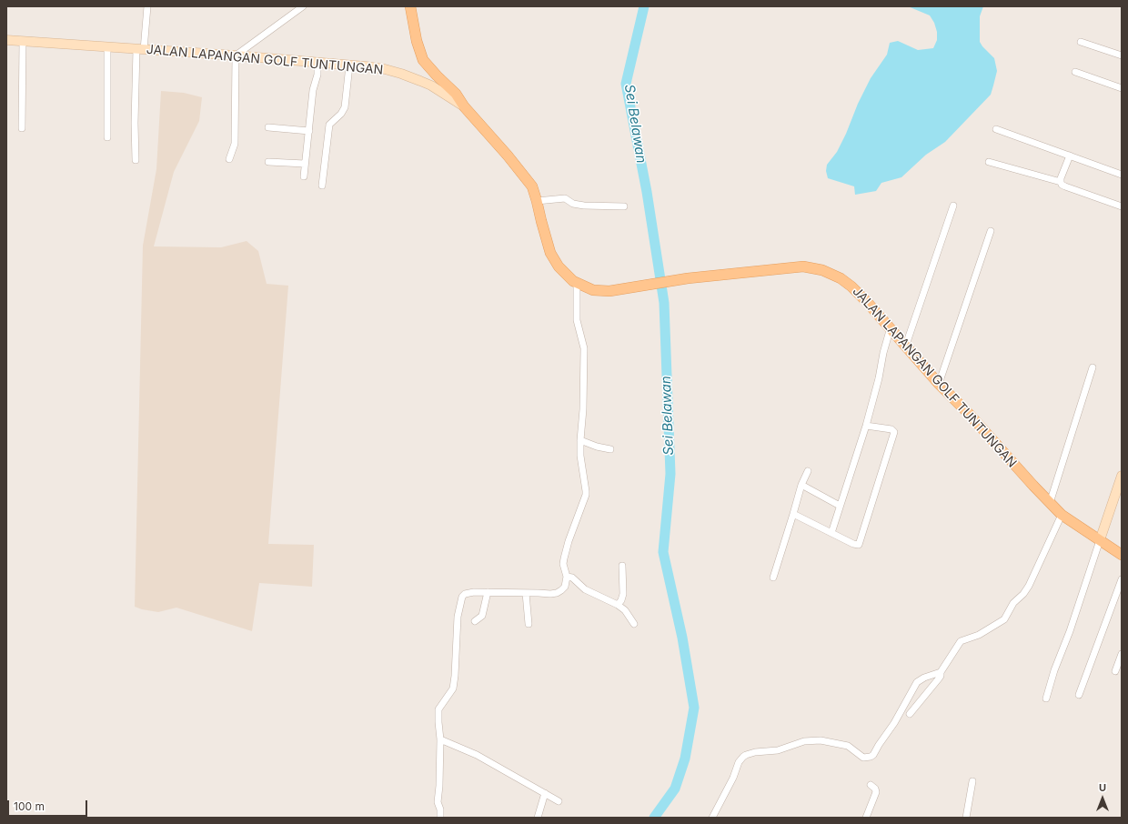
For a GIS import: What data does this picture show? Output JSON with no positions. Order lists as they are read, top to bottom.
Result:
{
  "streets": {
    "main road": ["JALAN LAPANGAN GOLF TUNTUNGAN"]
  },
  "water": ["Sei Belawan"],
  "scale_bar": "100 m",
  "north": "top"
}
